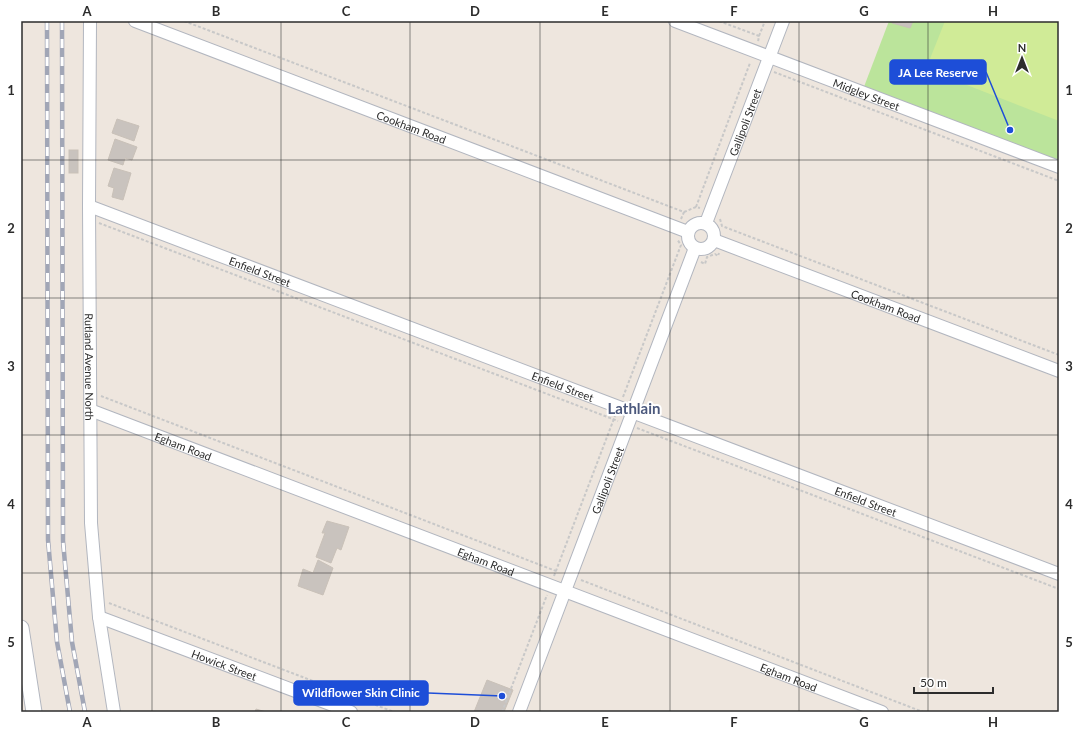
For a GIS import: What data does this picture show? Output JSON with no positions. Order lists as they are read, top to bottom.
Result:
{
  "streets": {
    "street": [
      "Midgley Street",
      "Gallipoli Street",
      "Cookham Road",
      "Enfield Street",
      "Rutland Avenue North",
      "Egham Road",
      "Howick Street"
    ]
  },
  "crossings": [
    ["Midgley Street", "Gallipoli Street"],
    ["Gallipoli Street", "Enfield Street"],
    ["Gallipoli Street", "Egham Road"],
    ["Enfield Street", "Rutland Avenue North"],
    ["Rutland Avenue North", "Egham Road"],
    ["Rutland Avenue North", "Howick Street"]
  ],
  "districts": ["Lathlain"],
  "places": ["JA Lee Reserve", "Wildflower Skin Clinic"],
  "scale_bar": "50 m",
  "north": "top",
  "grid": {
    "columns": [
      "A",
      "B",
      "C",
      "D",
      "E",
      "F",
      "G",
      "H"
    ],
    "rows": [
      "1",
      "2",
      "3",
      "4",
      "5"
    ]
  }
}
